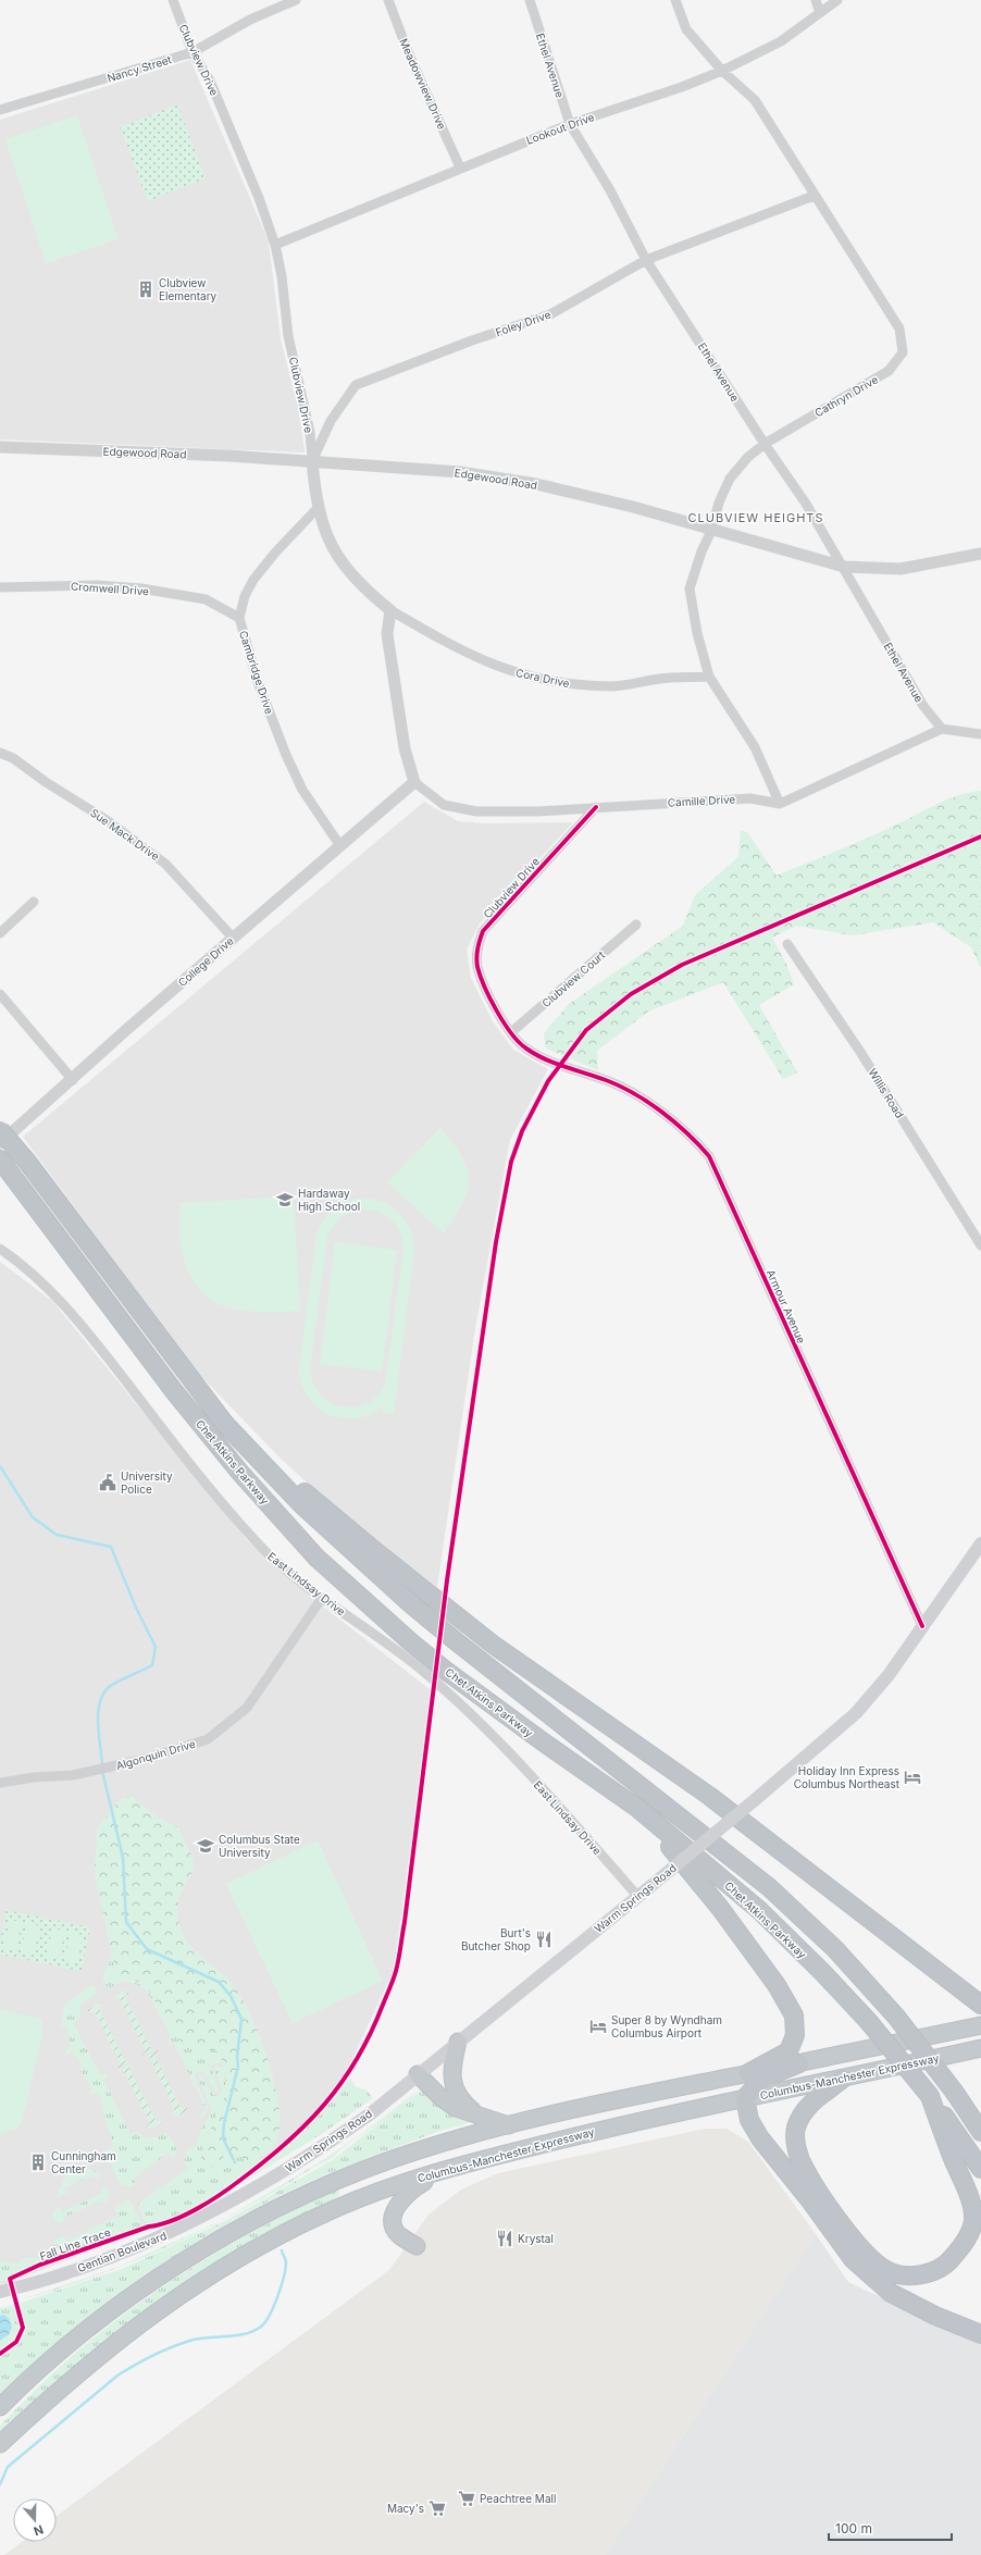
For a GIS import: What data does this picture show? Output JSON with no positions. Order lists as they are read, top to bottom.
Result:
{
  "streets": {
    "highway": ["Chet Atkins Parkway", "Columbus-Manchester Expressway"],
    "main road": ["Warm Springs Road", "Gentian Boulevard"],
    "street": [
      "Clubview Drive",
      "Ethel Avenue",
      "Nancy Street",
      "Meadowview Drive",
      "Lookout Drive",
      "Foley Drive",
      "Cathryn Drive",
      "Edgewood Road",
      "Cromwell Drive",
      "Cambridge Drive",
      "Cora Drive",
      "Camille Drive",
      "Sue Mack Drive",
      "College Drive",
      "Clubview Court",
      "Willis Road",
      "Armour Avenue",
      "East Lindsay Drive",
      "Algonquin Drive"
    ],
    "cycle path": ["Fall Line Trace"]
  },
  "crossings": [
    ["Clubview Drive", "Nancy Street"],
    ["Clubview Drive", "Lookout Drive"],
    ["Clubview Drive", "Foley Drive"],
    ["Clubview Drive", "Edgewood Road"],
    ["Clubview Drive", "Cambridge Drive"],
    ["Clubview Drive", "Cora Drive"],
    ["Clubview Drive", "Camille Drive"],
    ["Clubview Drive", "Clubview Court"],
    ["Clubview Drive", "Armour Avenue"],
    ["Ethel Avenue", "Lookout Drive"],
    ["Ethel Avenue", "Foley Drive"],
    ["Ethel Avenue", "Cathryn Drive"],
    ["Ethel Avenue", "Edgewood Road"],
    ["Meadowview Drive", "Lookout Drive"],
    ["Lookout Drive", "Cathryn Drive"],
    ["Foley Drive", "Cathryn Drive"],
    ["Foley Drive", "Edgewood Road"],
    ["Cathryn Drive", "Edgewood Road"],
    ["Cathryn Drive", "Cora Drive"],
    ["Cathryn Drive", "Camille Drive"],
    ["Cromwell Drive", "Cambridge Drive"],
    ["Cambridge Drive", "College Drive"],
    ["Camille Drive", "College Drive"],
    ["Sue Mack Drive", "College Drive"],
    ["Armour Avenue", "Warm Springs Road"],
    ["East Lindsay Drive", "Algonquin Drive"],
    ["East Lindsay Drive", "Warm Springs Road"],
    ["Warm Springs Road", "Gentian Boulevard"]
  ],
  "districts": ["CLUBVIEW HEIGHTS"],
  "places": {
    "building": ["Clubview Elementary", "Cunningham Center"],
    "school or university": ["Hardaway High School", "Columbus State University"],
    "public building": ["University Police"],
    "hotel": ["Holiday Inn Express Columbus Northeast", "Super 8 by Wyndham Columbus Airport"],
    "restaurant": ["Burt's Butcher Shop", "Krystal"],
    "supermarket": ["Peachtree Mall", "Macy's"]
  },
  "scale_bar": "100 m",
  "north": "bottom"
}
